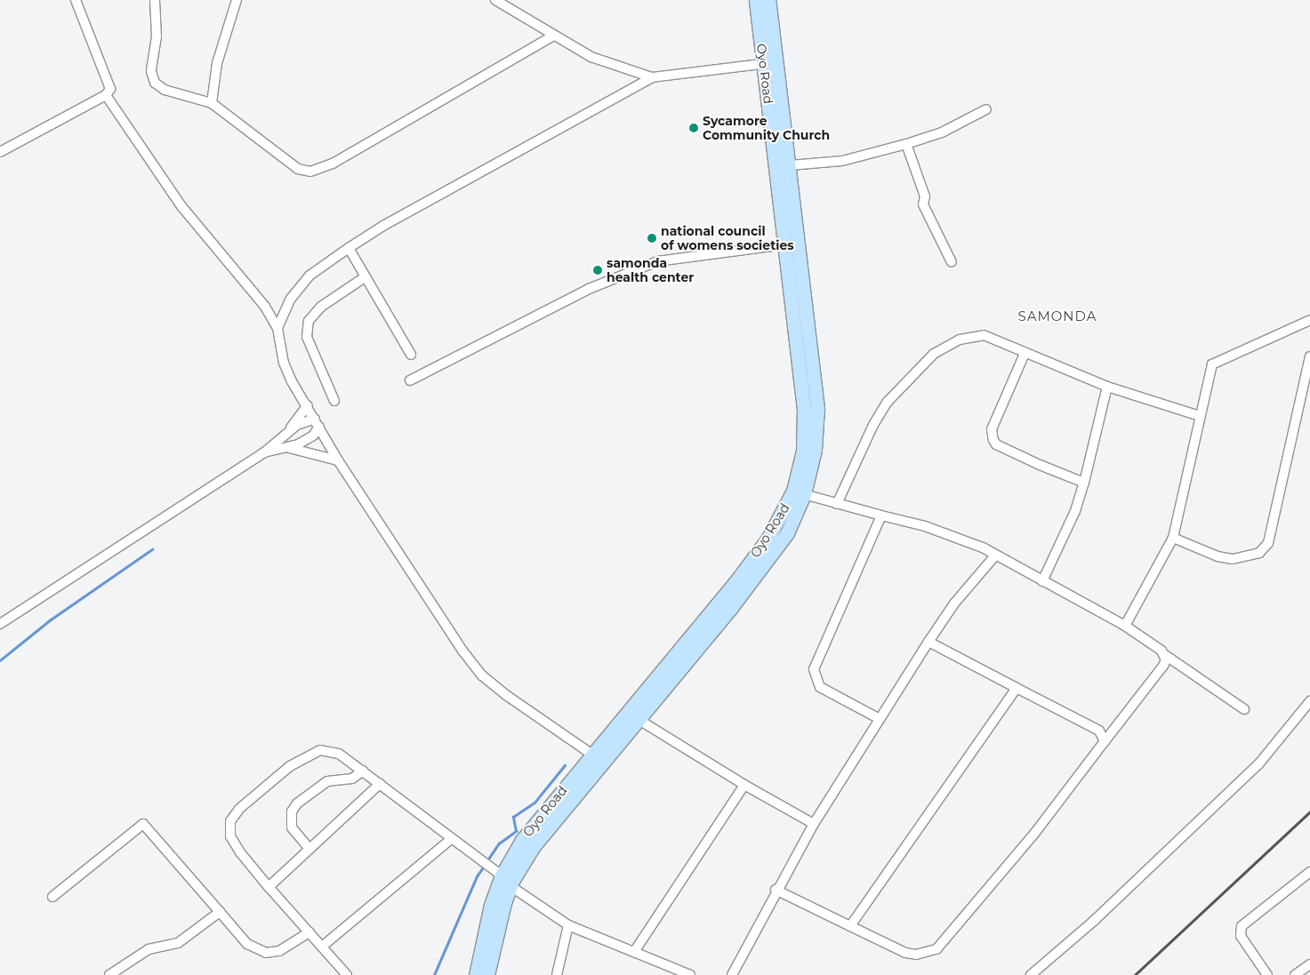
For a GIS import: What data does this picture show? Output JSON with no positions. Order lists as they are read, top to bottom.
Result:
{
  "streets": {
    "main road": ["Oyo Road"]
  },
  "districts": ["SAMONDA"],
  "places": ["Sycamore Community Church", "national council of womens societies", "samonda health center"]
}
